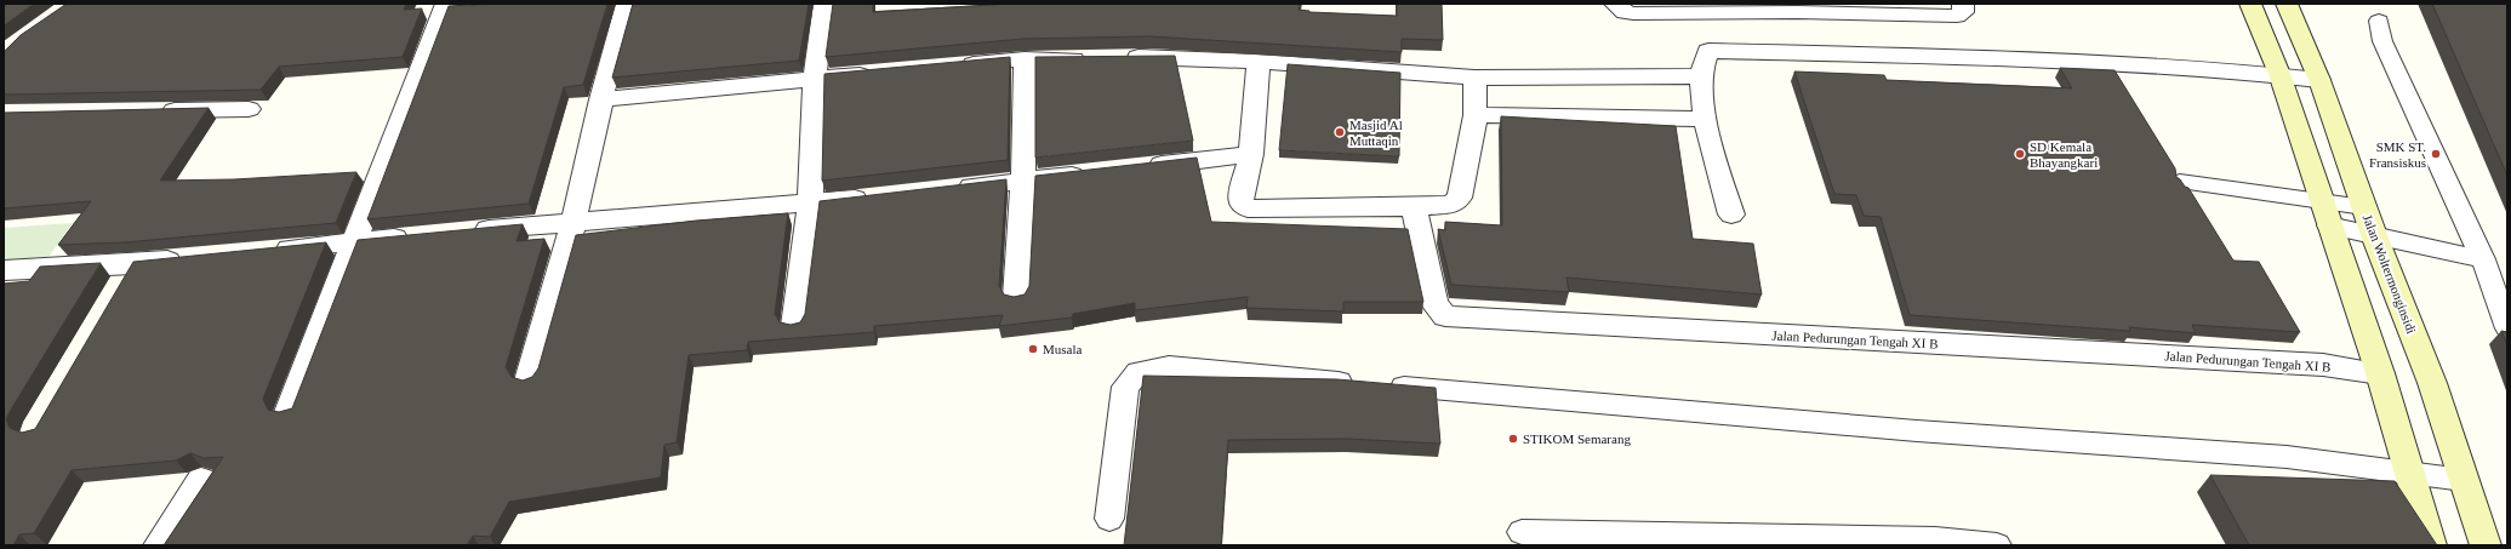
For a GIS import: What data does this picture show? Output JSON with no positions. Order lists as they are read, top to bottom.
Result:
{
  "streets": {
    "main road": ["Jalan Woltermonginsidi"],
    "street": ["Jalan Pedurungan Tengah XI B"]
  },
  "places": [
    "Masjid Al Muttaqin",
    "SD Kemala Bhayangkari",
    "SMK ST. Fransiskus",
    "Musala",
    "STIKOM Semarang"
  ]
}
